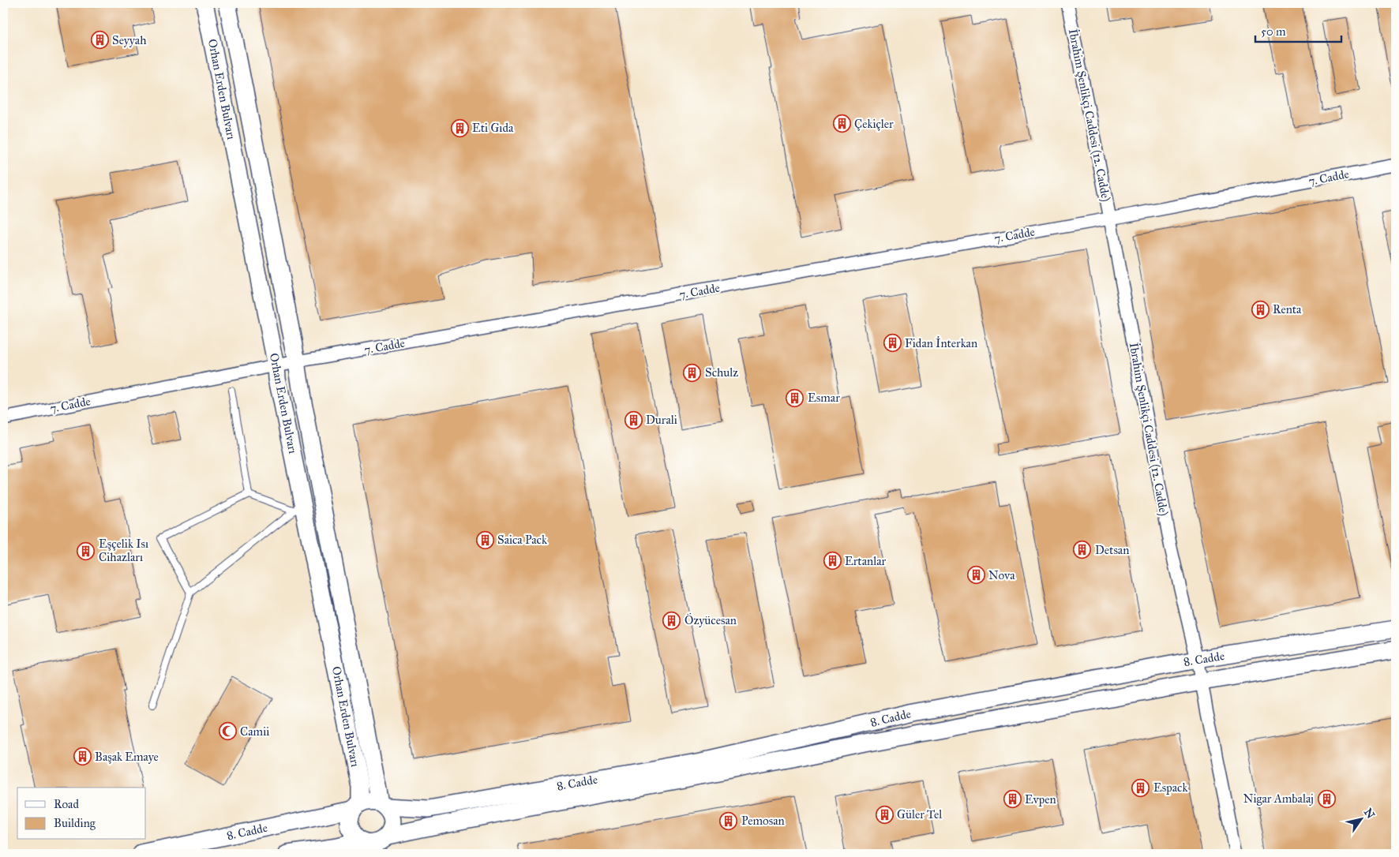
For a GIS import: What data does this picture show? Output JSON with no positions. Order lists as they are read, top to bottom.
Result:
{
  "streets": {
    "street": [
      "Orhan Erden Bulvarı",
      "İbrahim Şenlikçi Caddesi (12. Cadde)",
      "7. Cadde",
      "8. Cadde"
    ]
  },
  "crossings": [
    ["Orhan Erden Bulvarı", "7. Cadde"],
    ["Orhan Erden Bulvarı", "8. Cadde"],
    ["İbrahim Şenlikçi Caddesi (12. Cadde)", "7. Cadde"],
    ["İbrahim Şenlikçi Caddesi (12. Cadde)", "8. Cadde"]
  ],
  "places": {
    "building": [
      "Seyyah",
      "Çekiçler",
      "Eti Gıda",
      "Renta",
      "Fidan İnterkan",
      "Schulz",
      "Esmar",
      "Durali",
      "Saica Pack",
      "Detsan",
      "Eşçelik Isı Cihazları",
      "Ertanlar",
      "Nova",
      "Özyücesan",
      "Başak Emaye",
      "Espack",
      "Nigar Ambalaj",
      "Evpen",
      "Güler Tel",
      "Pemosan"
    ],
    "mosque": ["Camii"]
  },
  "legend": ["Road", "Building"],
  "scale_bar": "50 m",
  "north": "top right"
}
